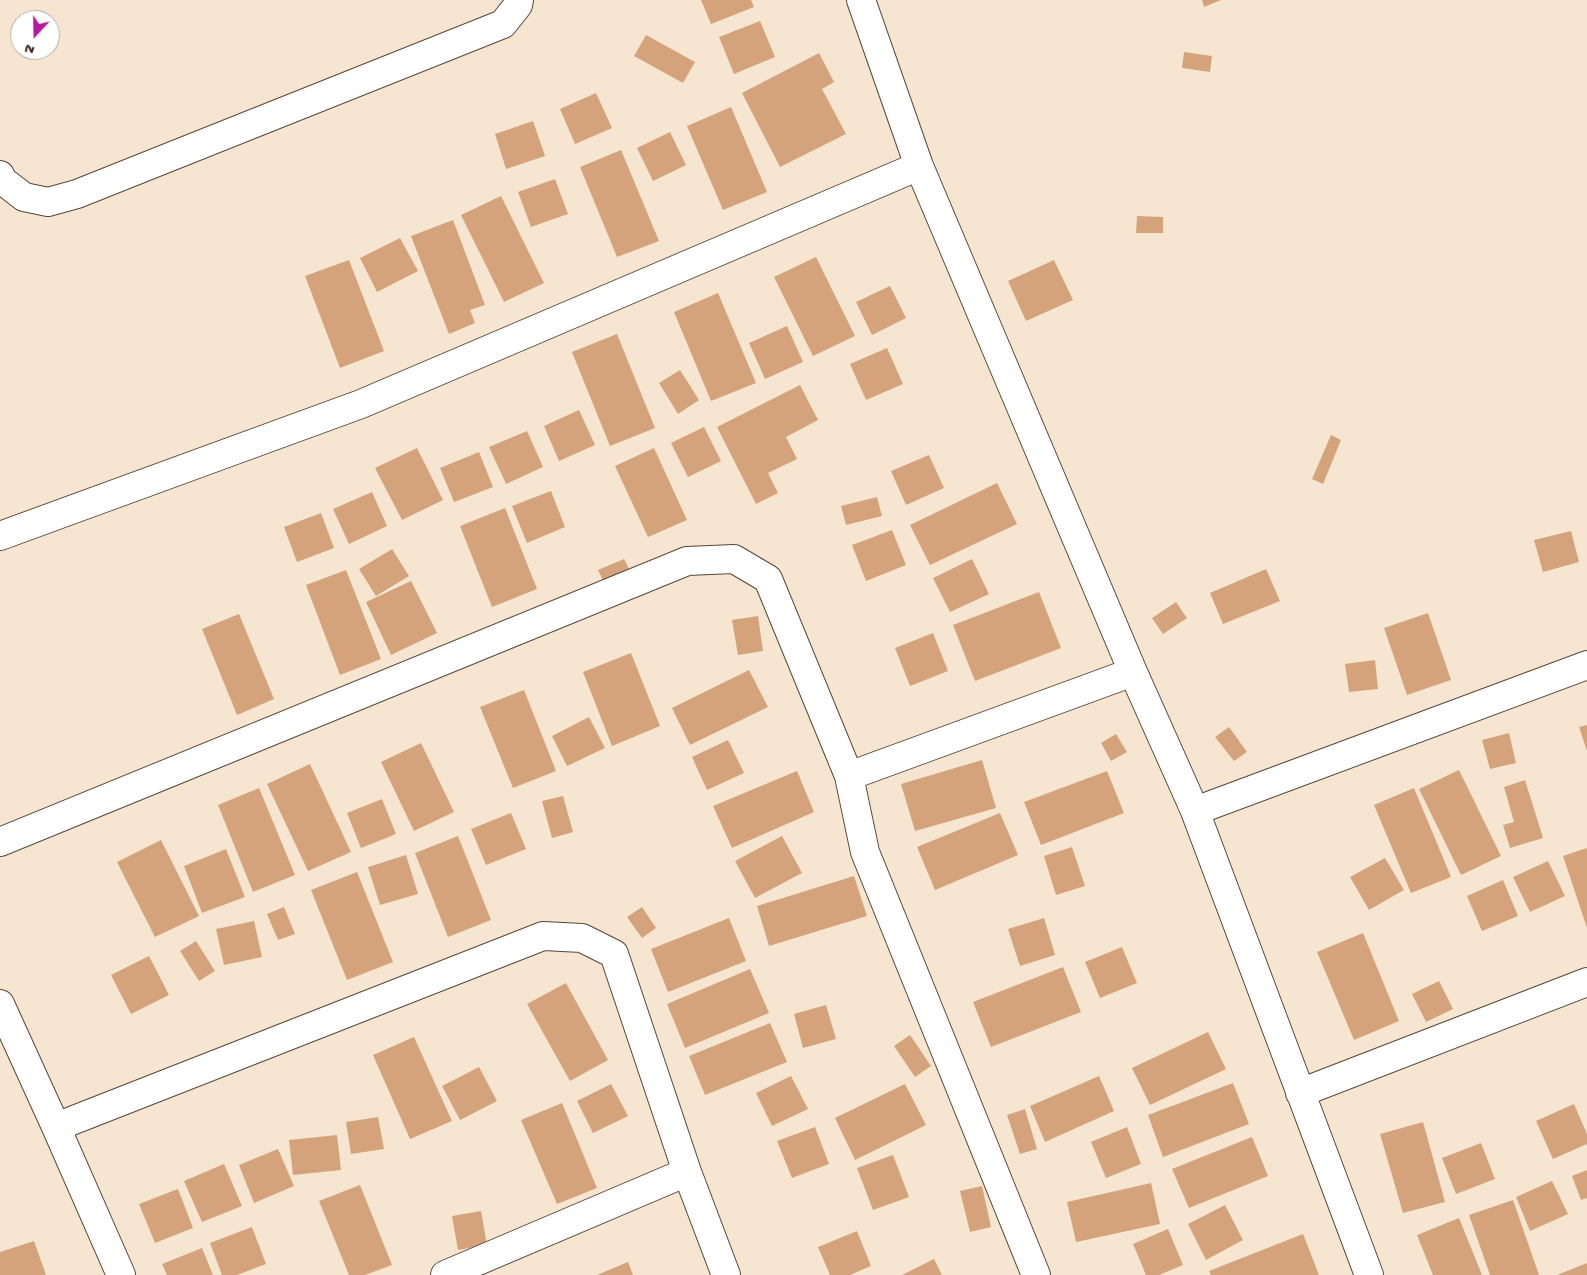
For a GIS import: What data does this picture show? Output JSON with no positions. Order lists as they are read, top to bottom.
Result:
{
  "north": "bottom"
}
